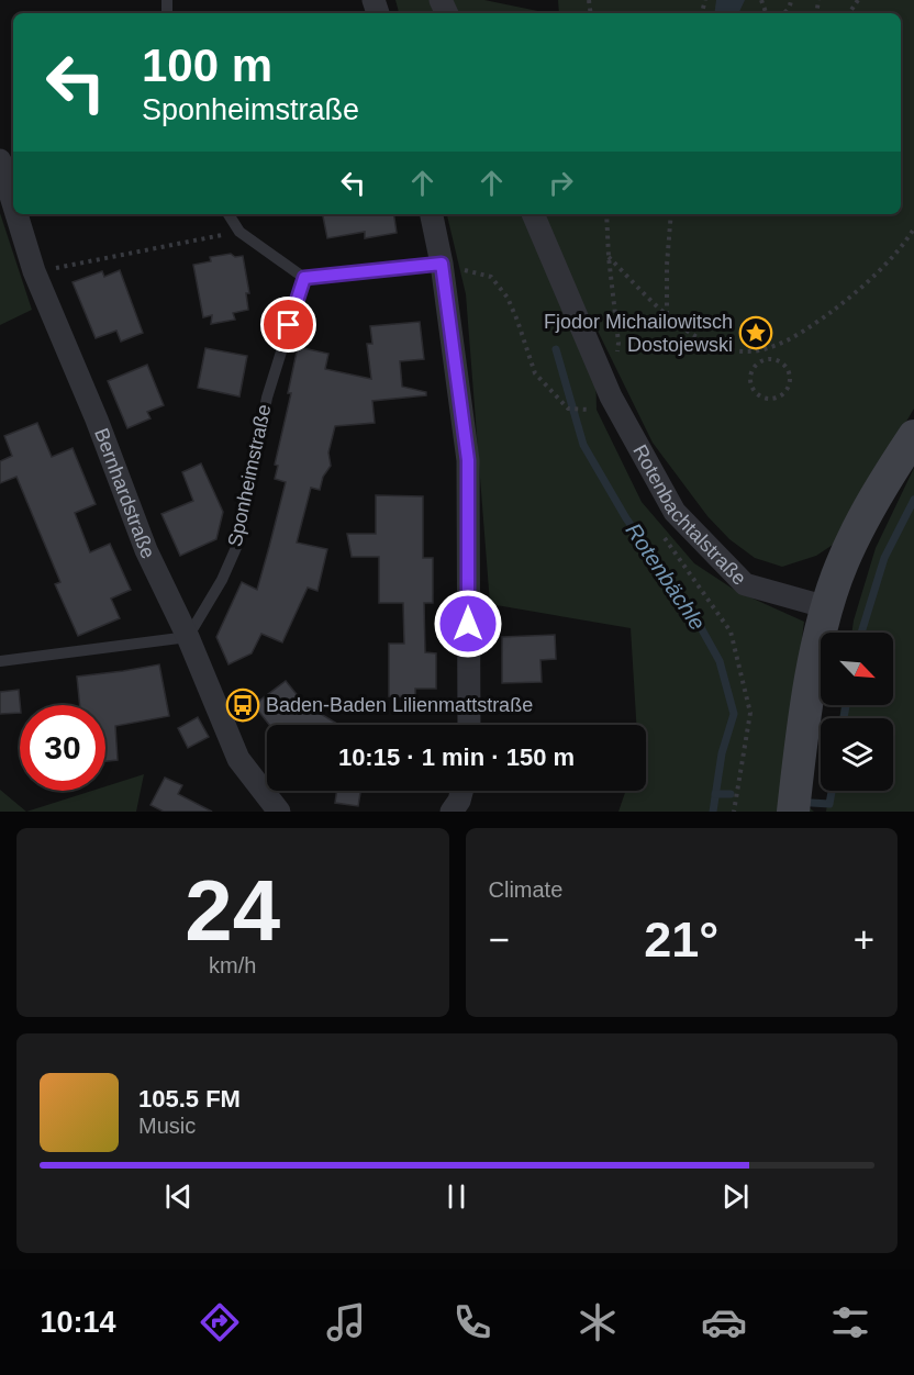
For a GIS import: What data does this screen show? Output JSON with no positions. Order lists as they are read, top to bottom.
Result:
{
  "streets": {
    "street": ["Bernhardstraße", "Rotenbachtalstraße"],
    "lane": ["Sponheimstraße"]
  },
  "crossings": [
    ["Sponheimstraße", "Bernhardstraße"]
  ],
  "water": ["Rotenbächle"],
  "places": {
    "place": ["Fjodor Michailowitsch Dostojewski"],
    "bus stop": ["Baden-Baden Lilienmattstraße"]
  },
  "north": "bottom right",
  "page": {
    "turn": ["100 m", "Sponheimstraße"],
    "limit": "30",
    "trip": "10:15 · 1 min · 150 m",
    "tile": [
      ["24", "km/h"],
      "Climate"
    ],
    "heat": ["−", "21°", "+"],
    "song": ["105.5 FM", "Music"],
    "tabs": "10:14"
  }
}
